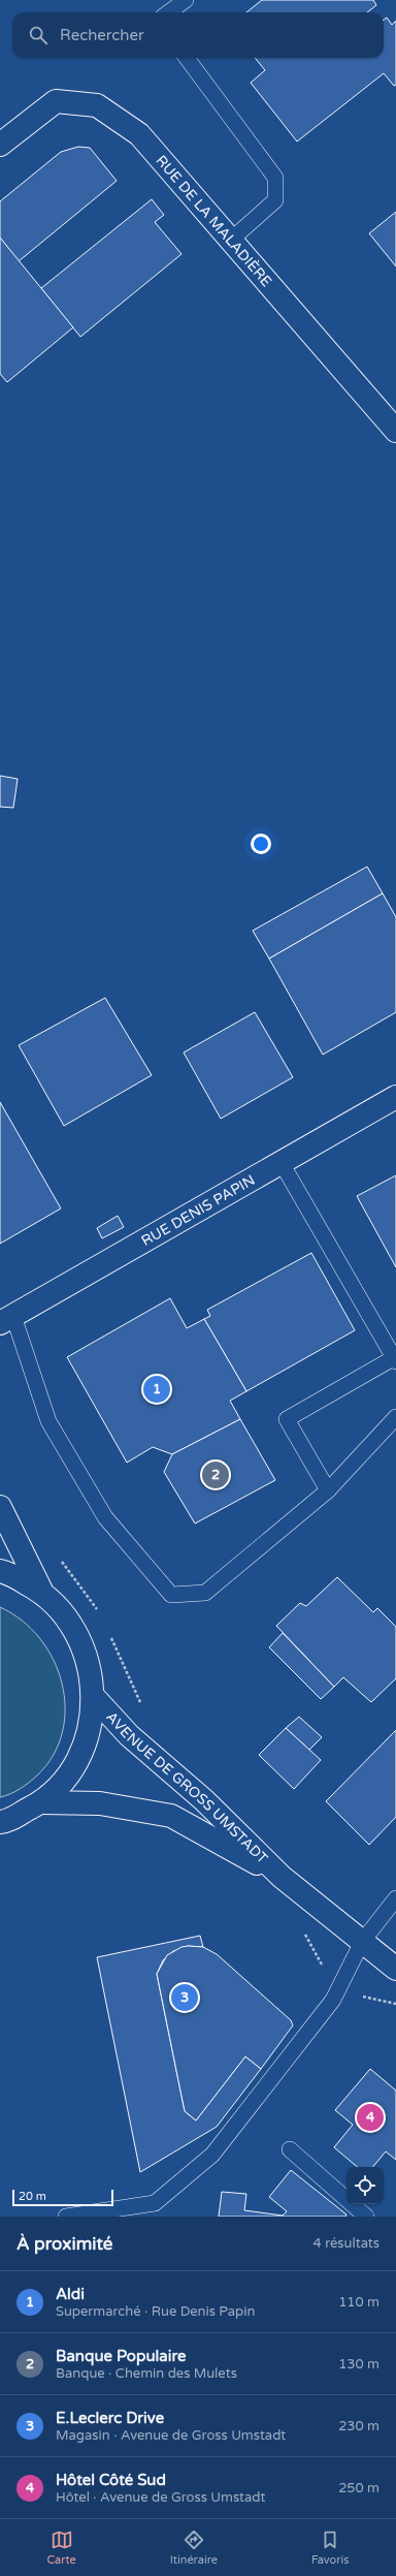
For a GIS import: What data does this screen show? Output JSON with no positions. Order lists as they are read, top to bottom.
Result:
{
  "streets": {
    "street": ["RUE DE LA MALADIÈRE", "RUE DENIS PAPIN", "AVENUE DE GROSS UMSTADT"]
  },
  "scale_bar": "20 m",
  "page": {
    "search": "Rechercher",
    "pins": [
      "1",
      "2",
      "3",
      "4"
    ],
    "scale": "20 m",
    "heading": ["À proximité", "4 résultats"],
    "list": [
      {
        "mark": "1",
        "name": "Aldi",
        "note": "Supermarché · Rue Denis Papin",
        "value": "110 m"
      },
      {
        "mark": "2",
        "name": "Banque Populaire",
        "note": "Banque · Chemin des Mulets",
        "value": "130 m"
      },
      {
        "mark": "3",
        "name": "E.Leclerc Drive",
        "note": "Magasin · Avenue de Gross Umstadt",
        "value": "230 m"
      },
      {
        "mark": "4",
        "name": "Hôtel Côté Sud",
        "note": "Hôtel · Avenue de Gross Umstadt",
        "value": "250 m"
      }
    ],
    "nav": ["Carte", "Itinéraire", "Favoris"]
  }
}
